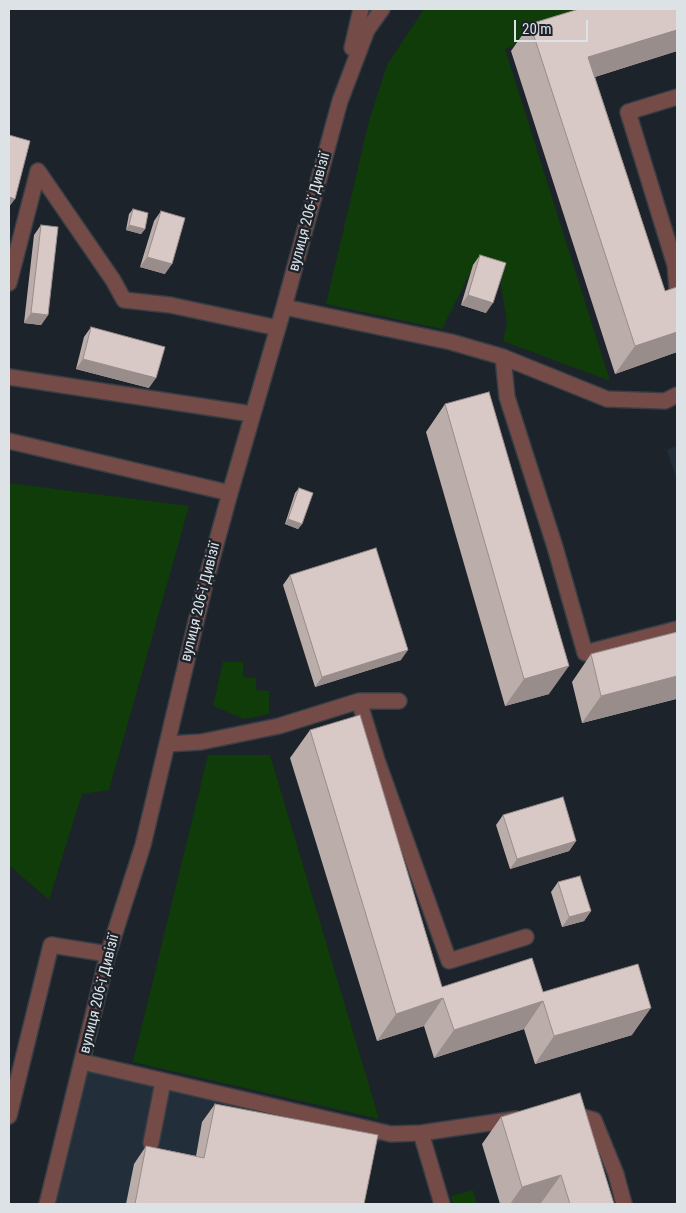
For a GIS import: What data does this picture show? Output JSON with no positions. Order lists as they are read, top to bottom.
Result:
{
  "streets": {
    "street": ["вулиця 206-ї Дивізії"]
  },
  "scale_bar": "20 m"
}
